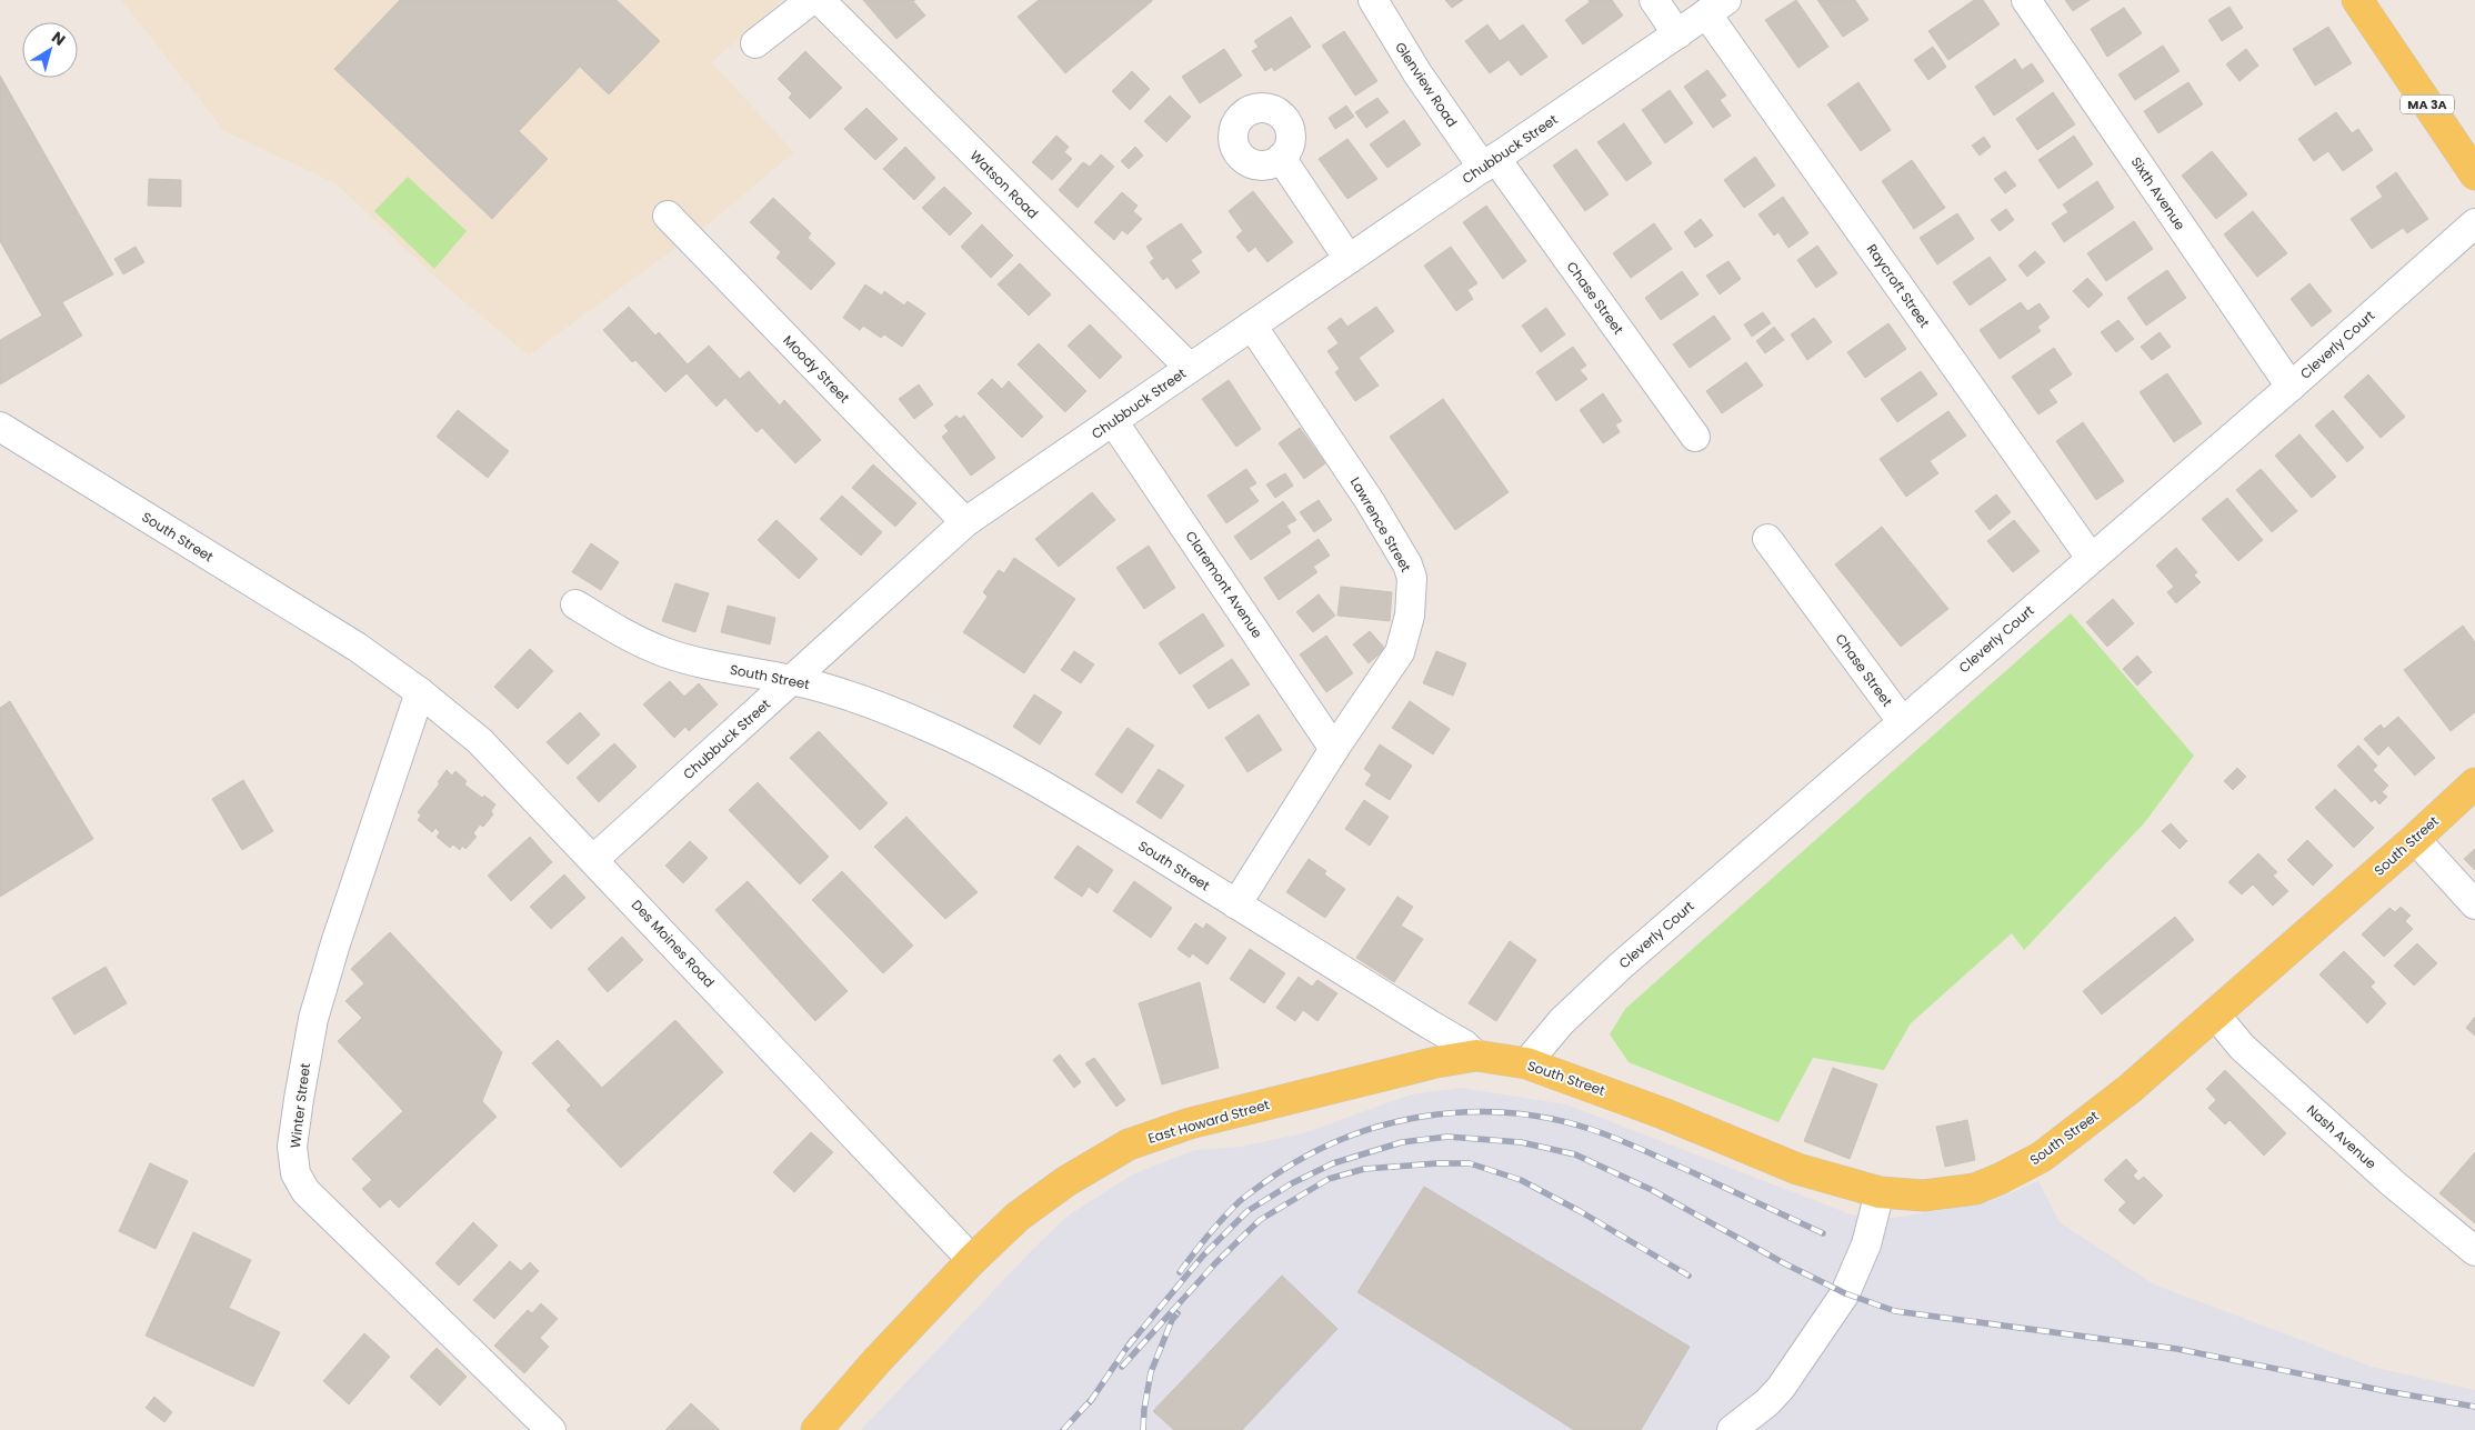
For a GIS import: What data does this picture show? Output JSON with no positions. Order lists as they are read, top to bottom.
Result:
{
  "streets": {
    "main road": ["MA 3A", "South Street", "East Howard Street"],
    "street": [
      "Glenview Road",
      "Chubbuck Street",
      "Watson Road",
      "Sixth Avenue",
      "Raycroft Street",
      "Chase Street",
      "Cleverly Court",
      "Moody Street",
      "Lawrence Street",
      "Claremont Avenue",
      "Des Moines Road",
      "Winter Street",
      "Nash Avenue"
    ]
  },
  "crossings": [
    ["Glenview Road", "Chubbuck Street"],
    ["Glenview Road", "Chase Street"],
    ["Chubbuck Street", "Watson Road"],
    ["Chubbuck Street", "Raycroft Street"],
    ["Chubbuck Street", "Chase Street"],
    ["Chubbuck Street", "Moody Street"],
    ["Chubbuck Street", "Lawrence Street"],
    ["Chubbuck Street", "South Street"],
    ["Chubbuck Street", "Claremont Avenue"],
    ["Chubbuck Street", "Des Moines Road"],
    ["Sixth Avenue", "Cleverly Court"],
    ["Raycroft Street", "Cleverly Court"],
    ["Chase Street", "Cleverly Court"],
    ["Cleverly Court", "South Street"],
    ["Lawrence Street", "South Street"],
    ["Lawrence Street", "Claremont Avenue"],
    ["South Street", "Des Moines Road"],
    ["South Street", "East Howard Street"],
    ["South Street", "Nash Avenue"],
    ["Des Moines Road", "Winter Street"],
    ["Des Moines Road", "East Howard Street"]
  ],
  "north": "top right"
}
